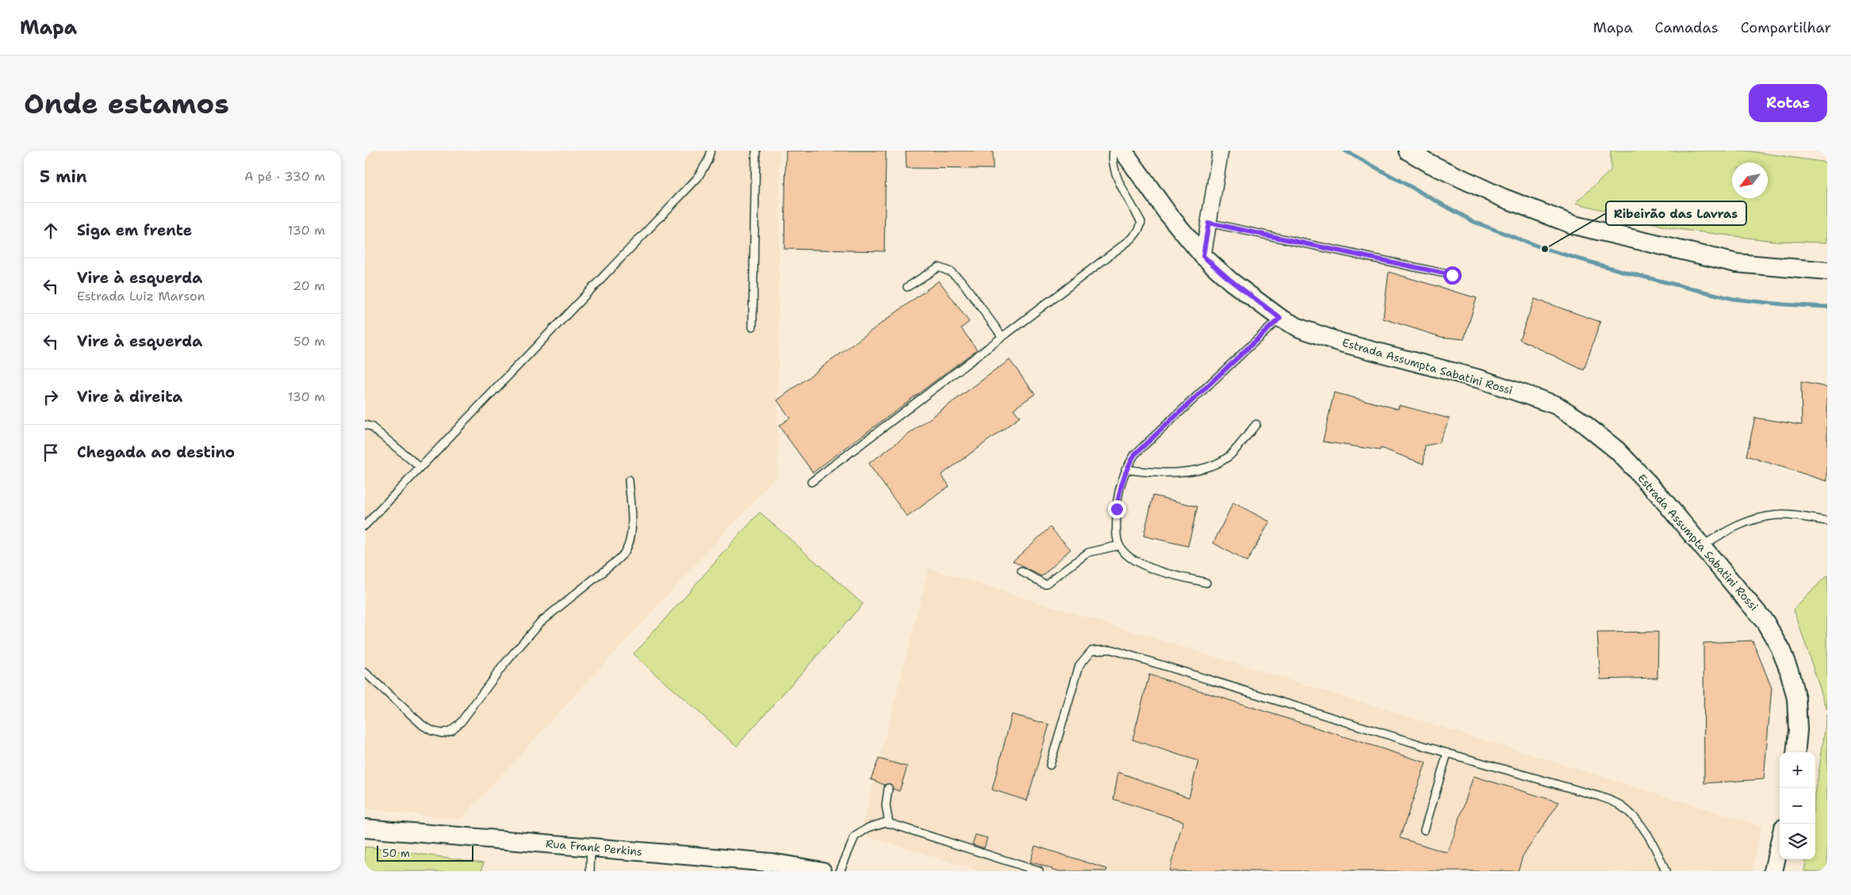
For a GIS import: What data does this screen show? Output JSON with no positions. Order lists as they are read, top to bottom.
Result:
{
  "streets": {
    "street": ["Estrada Assumpta Sabatini Rossi", "Rua Frank Perkins"]
  },
  "places": ["Ribeirão das Lavras"],
  "scale_bar": "50 m",
  "north": "bottom left",
  "page": {
    "header": "Mapa",
    "nav": ["Mapa", "Camadas", "Compartilhar"],
    "buttons": "Rotas",
    "title": "Onde estamos",
    "heading": ["5 min", "A pé · 330 m"],
    "list": [
      ["Siga em frente", "130 m"],
      ["Vire à esquerda", "Estrada Luiz Marson", "20 m"],
      ["Vire à esquerda", "50 m"],
      ["Vire à direita", "130 m"],
      "Chegada ao destino"
    ],
    "map_buttons": ["+", "−"],
    "scale": "50 m"
  }
}
